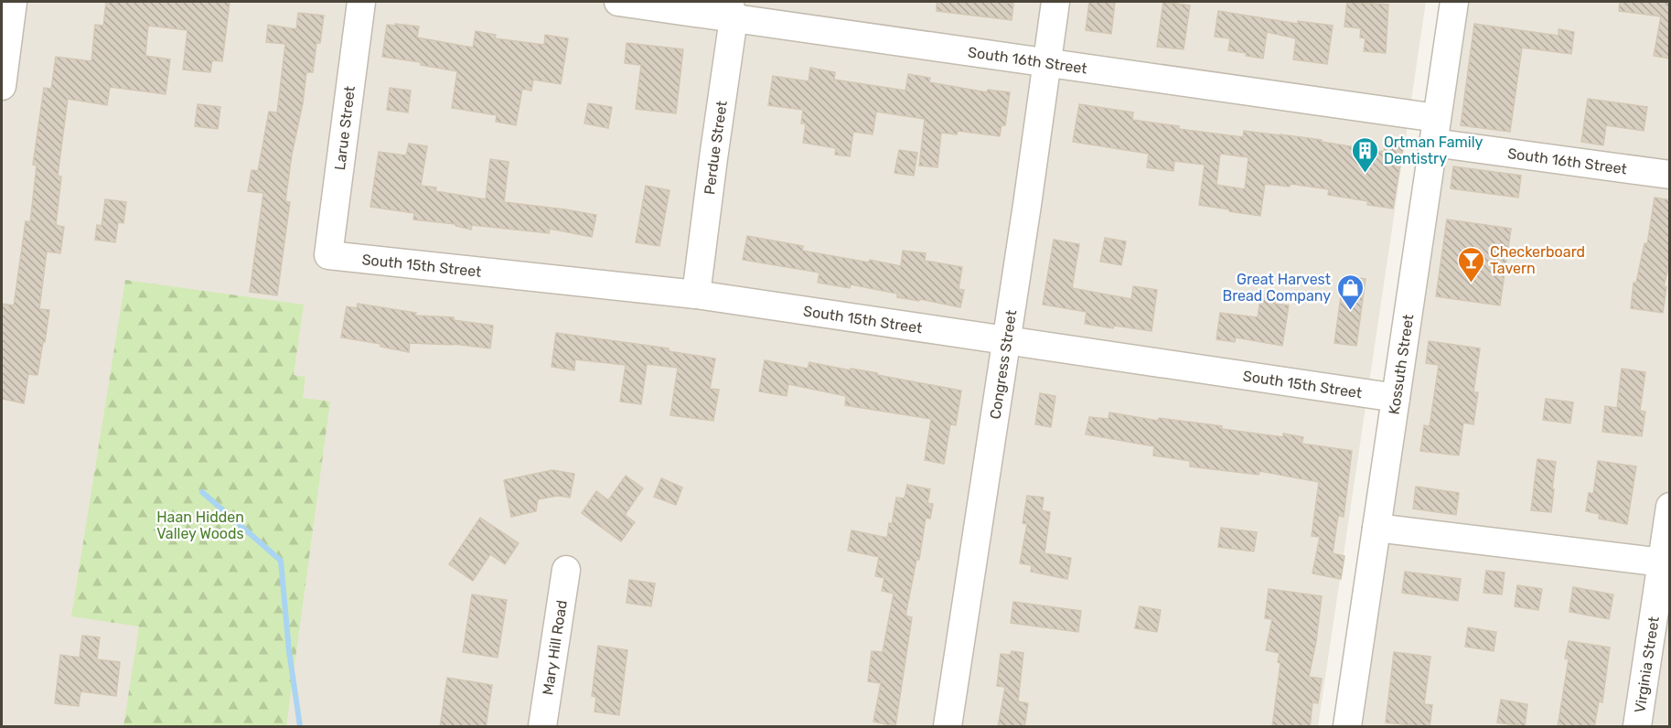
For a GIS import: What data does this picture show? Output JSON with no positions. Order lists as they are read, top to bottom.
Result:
{
  "streets": {
    "street": [
      "South 16th Street",
      "Larue Street",
      "Perdue Street",
      "South 15th Street",
      "Congress Street",
      "Kossuth Street",
      "Mary Hill Road",
      "Virginia Street"
    ]
  },
  "crossings": [
    ["South 16th Street", "Perdue Street"],
    ["South 16th Street", "Congress Street"],
    ["South 16th Street", "Kossuth Street"],
    ["Larue Street", "South 15th Street"],
    ["Perdue Street", "South 15th Street"],
    ["South 15th Street", "Congress Street"],
    ["South 15th Street", "Kossuth Street"]
  ],
  "parks": ["Haan Hidden Valley Woods"],
  "places": {
    "building": ["Ortman Family Dentistry"],
    "bar": ["Checkerboard Tavern"],
    "shop": ["Great Harvest Bread Company"]
  }
}
